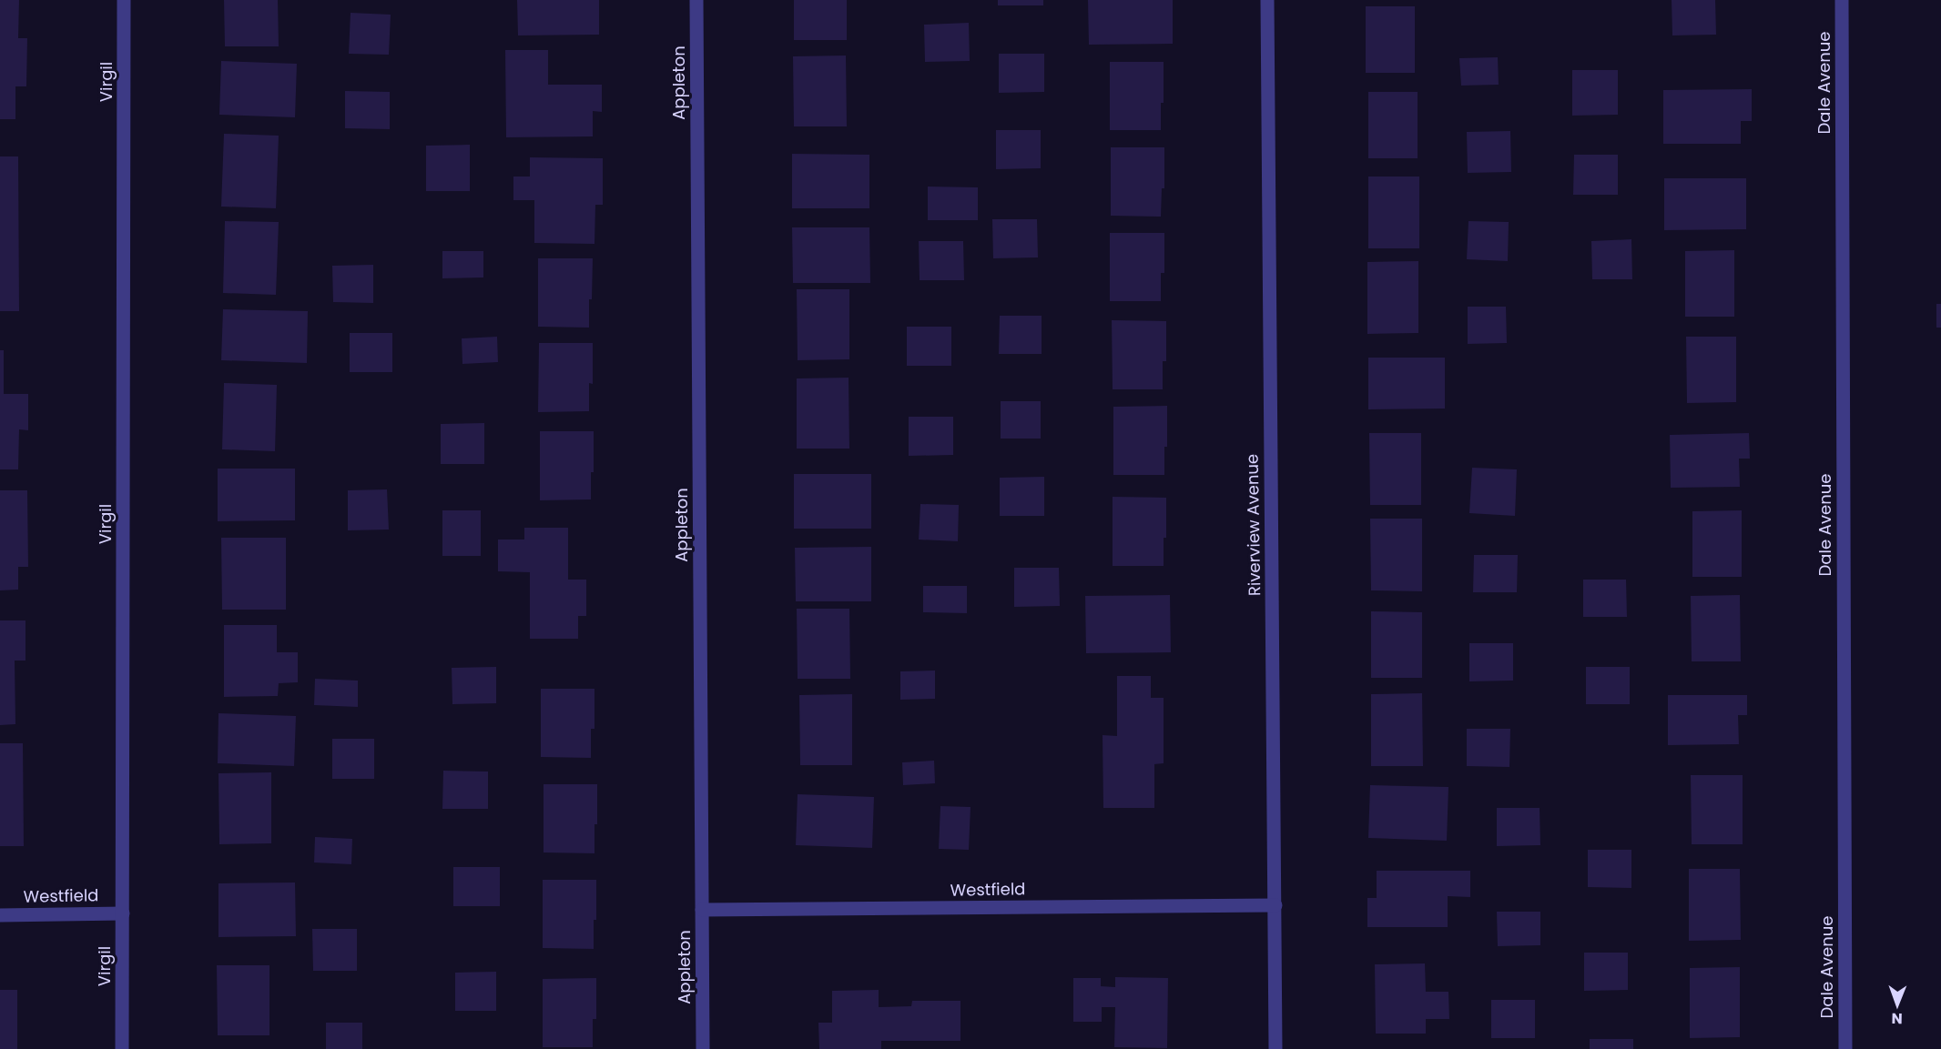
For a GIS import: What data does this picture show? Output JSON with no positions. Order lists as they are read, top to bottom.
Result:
{
  "streets": {
    "street": [
      "Virgil",
      "Appleton",
      "Dale Avenue",
      "Riverview Avenue",
      "Westfield"
    ]
  },
  "crossings": [
    ["Virgil", "Westfield"],
    ["Appleton", "Westfield"],
    ["Riverview Avenue", "Westfield"]
  ],
  "north": "bottom"
}
